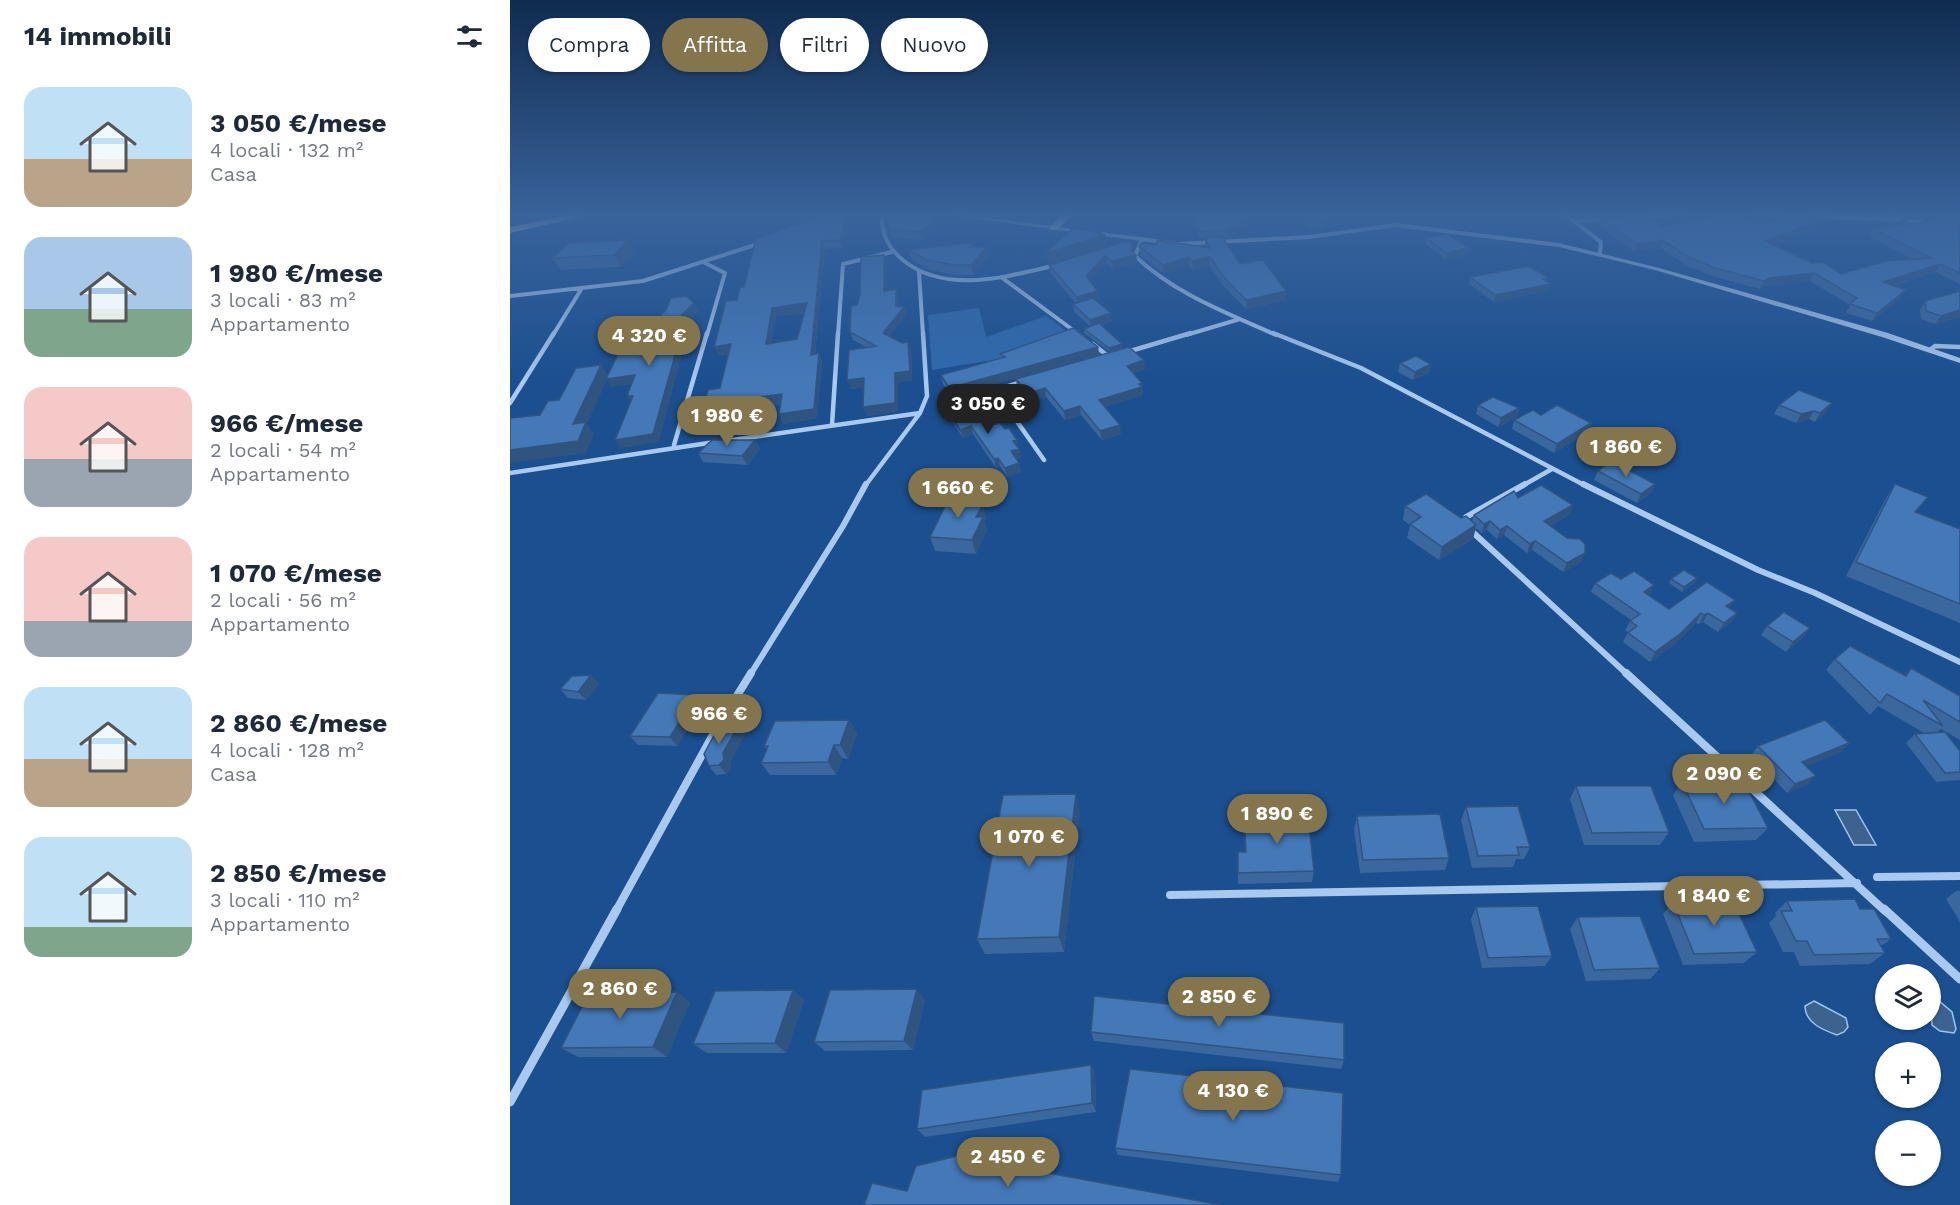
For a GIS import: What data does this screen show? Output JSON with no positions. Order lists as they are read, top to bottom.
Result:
{
  "page": {
    "heading": "14 immobili",
    "chip": [
      "Compra",
      "Affitta",
      "Filtri",
      "Nuovo"
    ],
    "list": [
      {
        "name": "3 050 €/mese",
        "note": "4 locali · 132 m² · Casa"
      },
      {
        "name": "1 980 €/mese",
        "note": "3 locali · 83 m² · Appartamento"
      },
      {
        "name": "966 €/mese",
        "note": "2 locali · 54 m² · Appartamento"
      },
      {
        "name": "1 070 €/mese",
        "note": "2 locali · 56 m² · Appartamento"
      },
      {
        "name": "2 860 €/mese",
        "note": "4 locali · 128 m² · Casa"
      },
      {
        "name": "2 850 €/mese",
        "note": "3 locali · 110 m² · Appartamento"
      }
    ],
    "price": [
      "4 320 €",
      "3 050 €",
      "1 980 €",
      "1 860 €",
      "1 660 €",
      "966 €",
      "2 090 €",
      "1 890 €",
      "1 070 €",
      "1 840 €",
      "2 860 €",
      "2 850 €",
      "4 130 €",
      "2 450 €"
    ],
    "map_buttons": ["+", "−"]
  }
}
